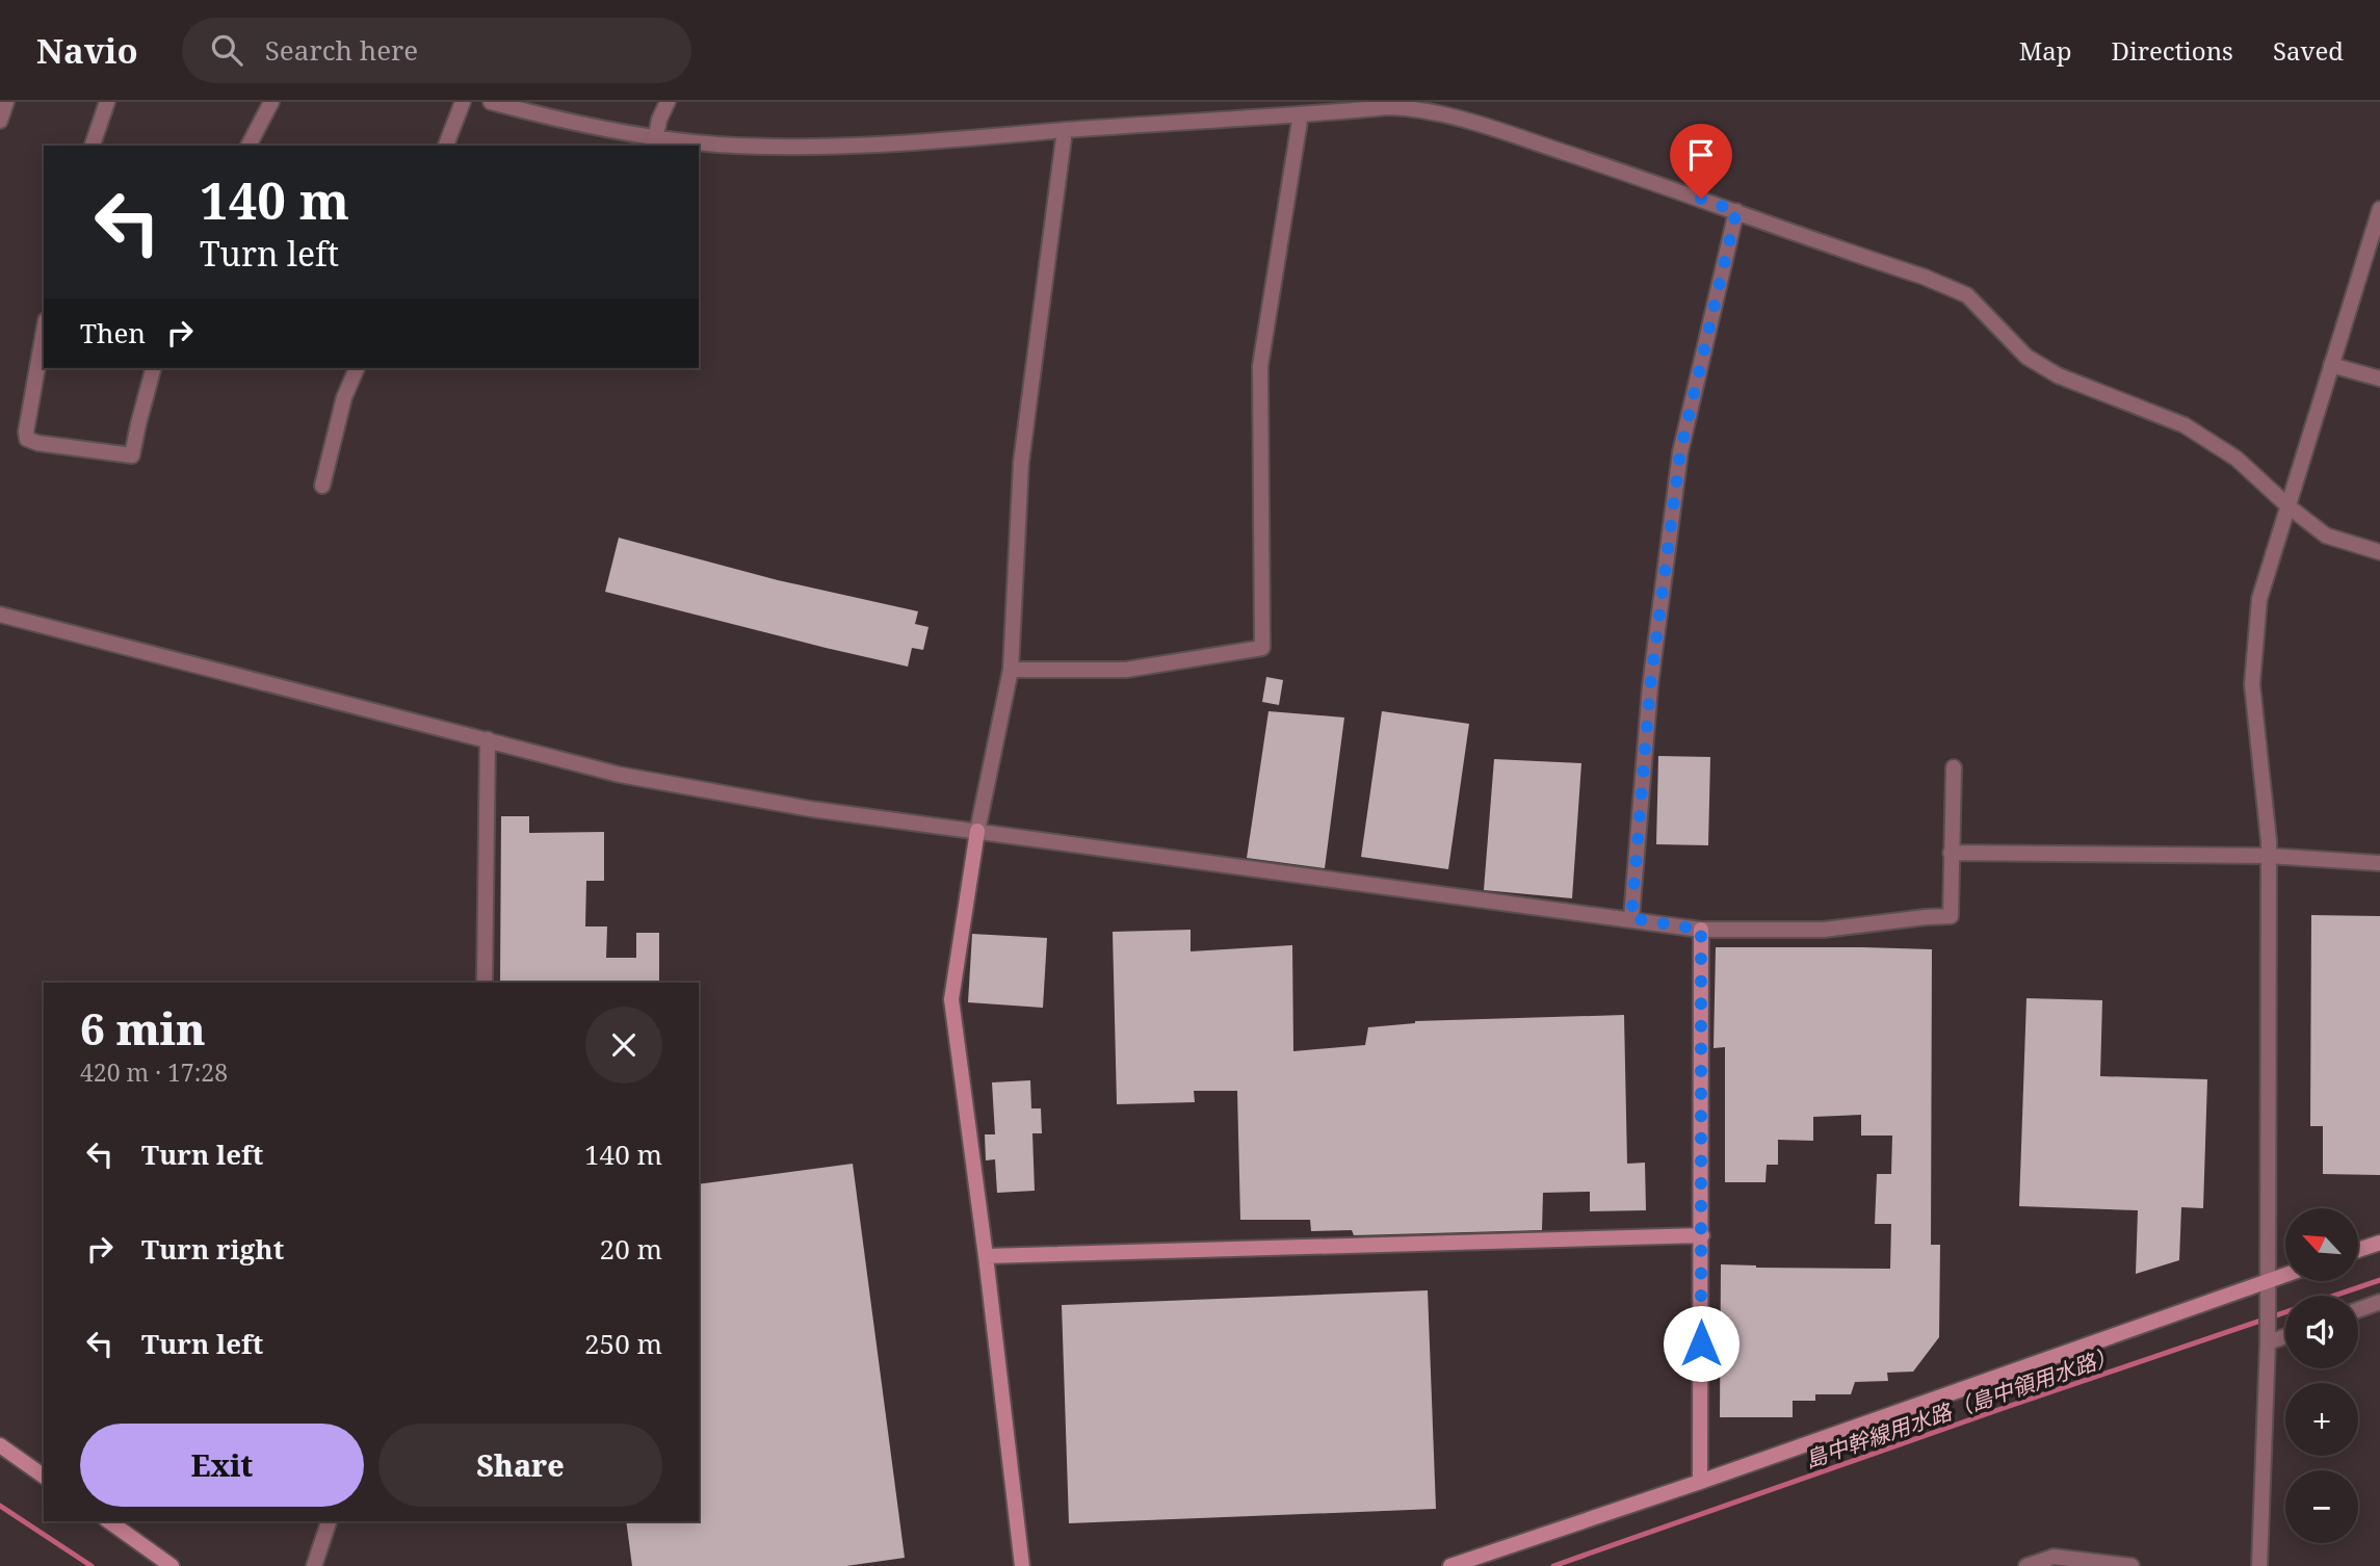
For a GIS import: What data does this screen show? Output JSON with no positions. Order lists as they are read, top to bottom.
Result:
{
  "water": ["島中幹線用水路（島中領用水路）"],
  "north": "top left",
  "page": {
    "header": "Navio",
    "search": "Search here",
    "nav": ["Map", "Directions", "Saved"],
    "turn": ["140 m", "Turn left"],
    "then": "Then",
    "heading": ["6 min", "420 m · 17:28"],
    "list": [
      {
        "name": "Turn left",
        "value": "140 m"
      },
      {
        "name": "Turn right",
        "value": "20 m"
      },
      {
        "name": "Turn left",
        "value": "250 m"
      }
    ],
    "map_buttons": ["+", "−"],
    "buttons": ["Exit", "Share"]
  }
}
